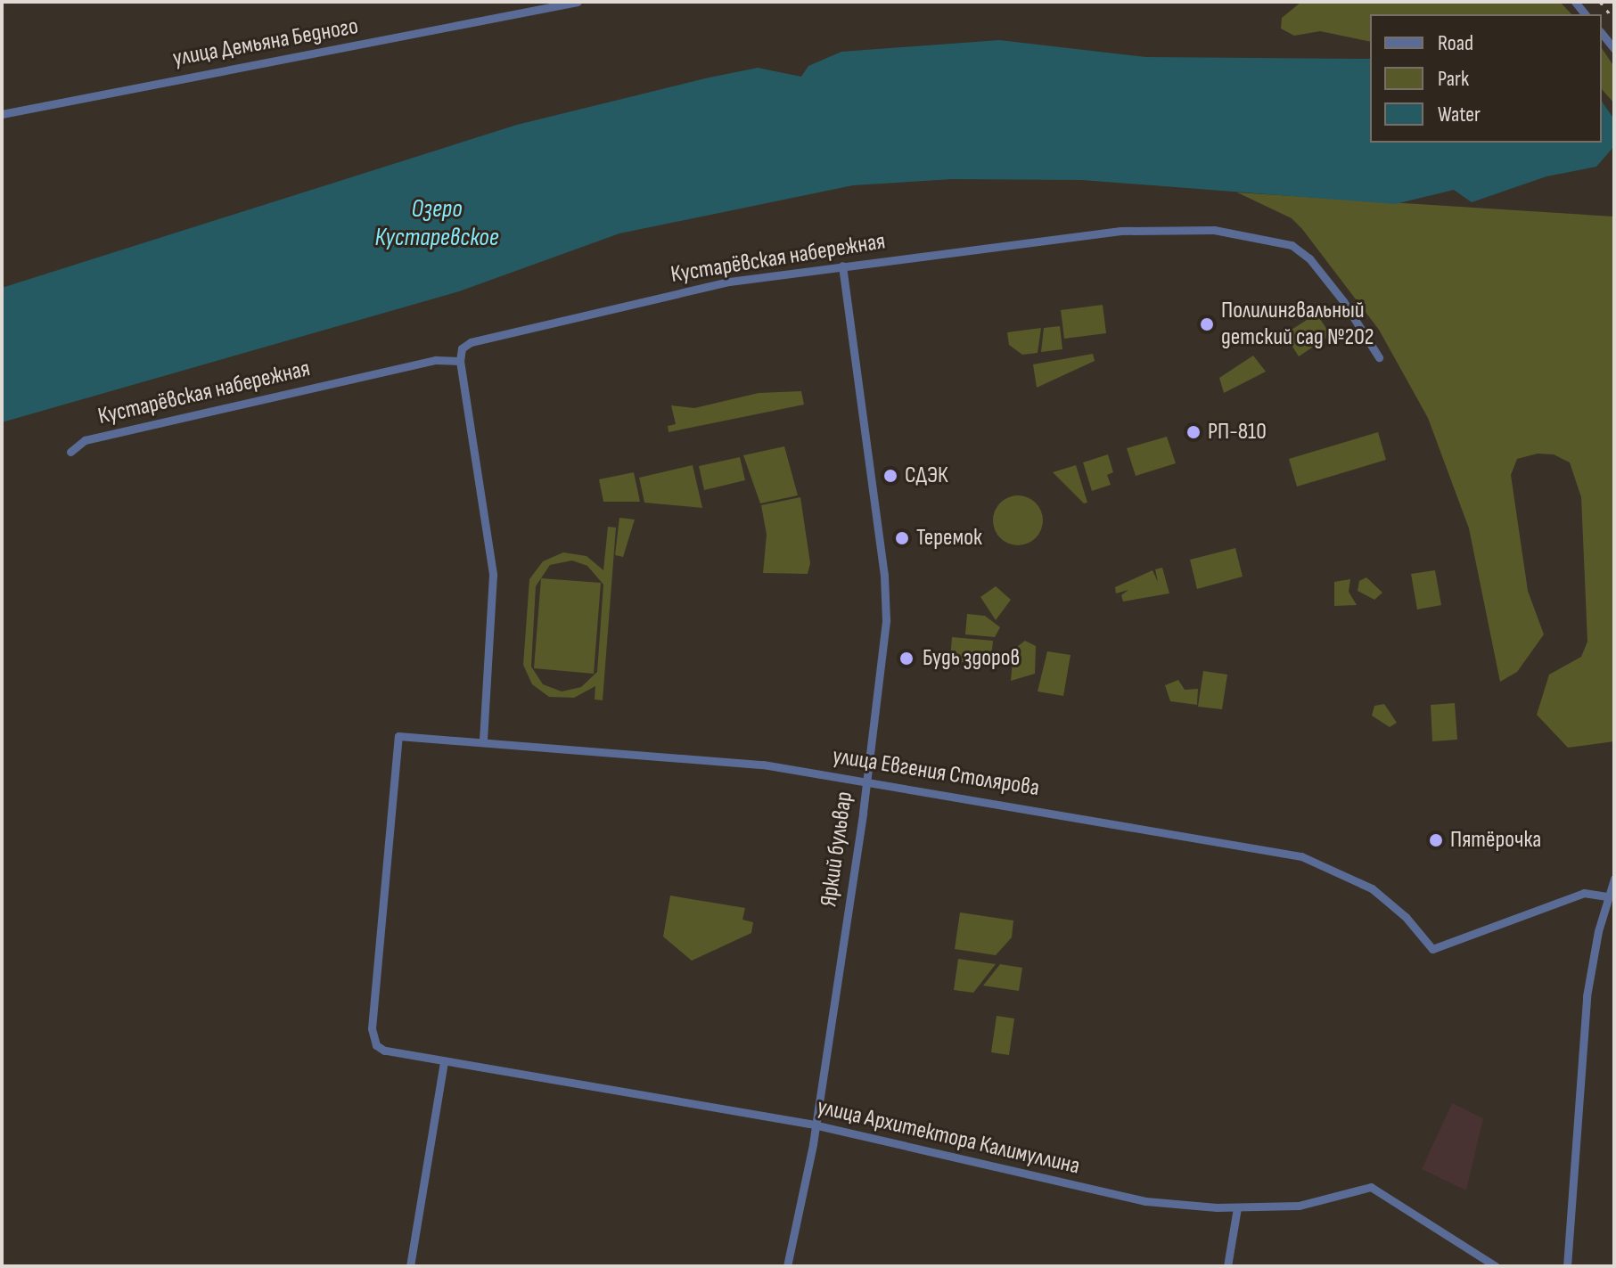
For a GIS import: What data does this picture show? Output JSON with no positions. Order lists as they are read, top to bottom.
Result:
{
  "streets": {
    "street": [
      "улица Демьяна Бедного",
      "Кустарёвская набережная",
      "улица Евгения Столярова",
      "Яркий бульвар",
      "улица Архитектора Калимуллина"
    ]
  },
  "crossings": [
    ["Кустарёвская набережная", "Яркий бульвар"],
    ["улица Евгения Столярова", "Яркий бульвар"],
    ["улица Евгения Столярова", "улица Архитектора Калимуллина"],
    ["Яркий бульвар", "улица Архитектора Калимуллина"]
  ],
  "water": ["Озеро Кустаревское"],
  "places": [
    "Полилингвальный детский сад №202",
    "РП-810",
    "СДЭК",
    "Теремок",
    "Будь здоров",
    "Пятёрочка"
  ],
  "legend": ["Road", "Park", "Water"]
}
